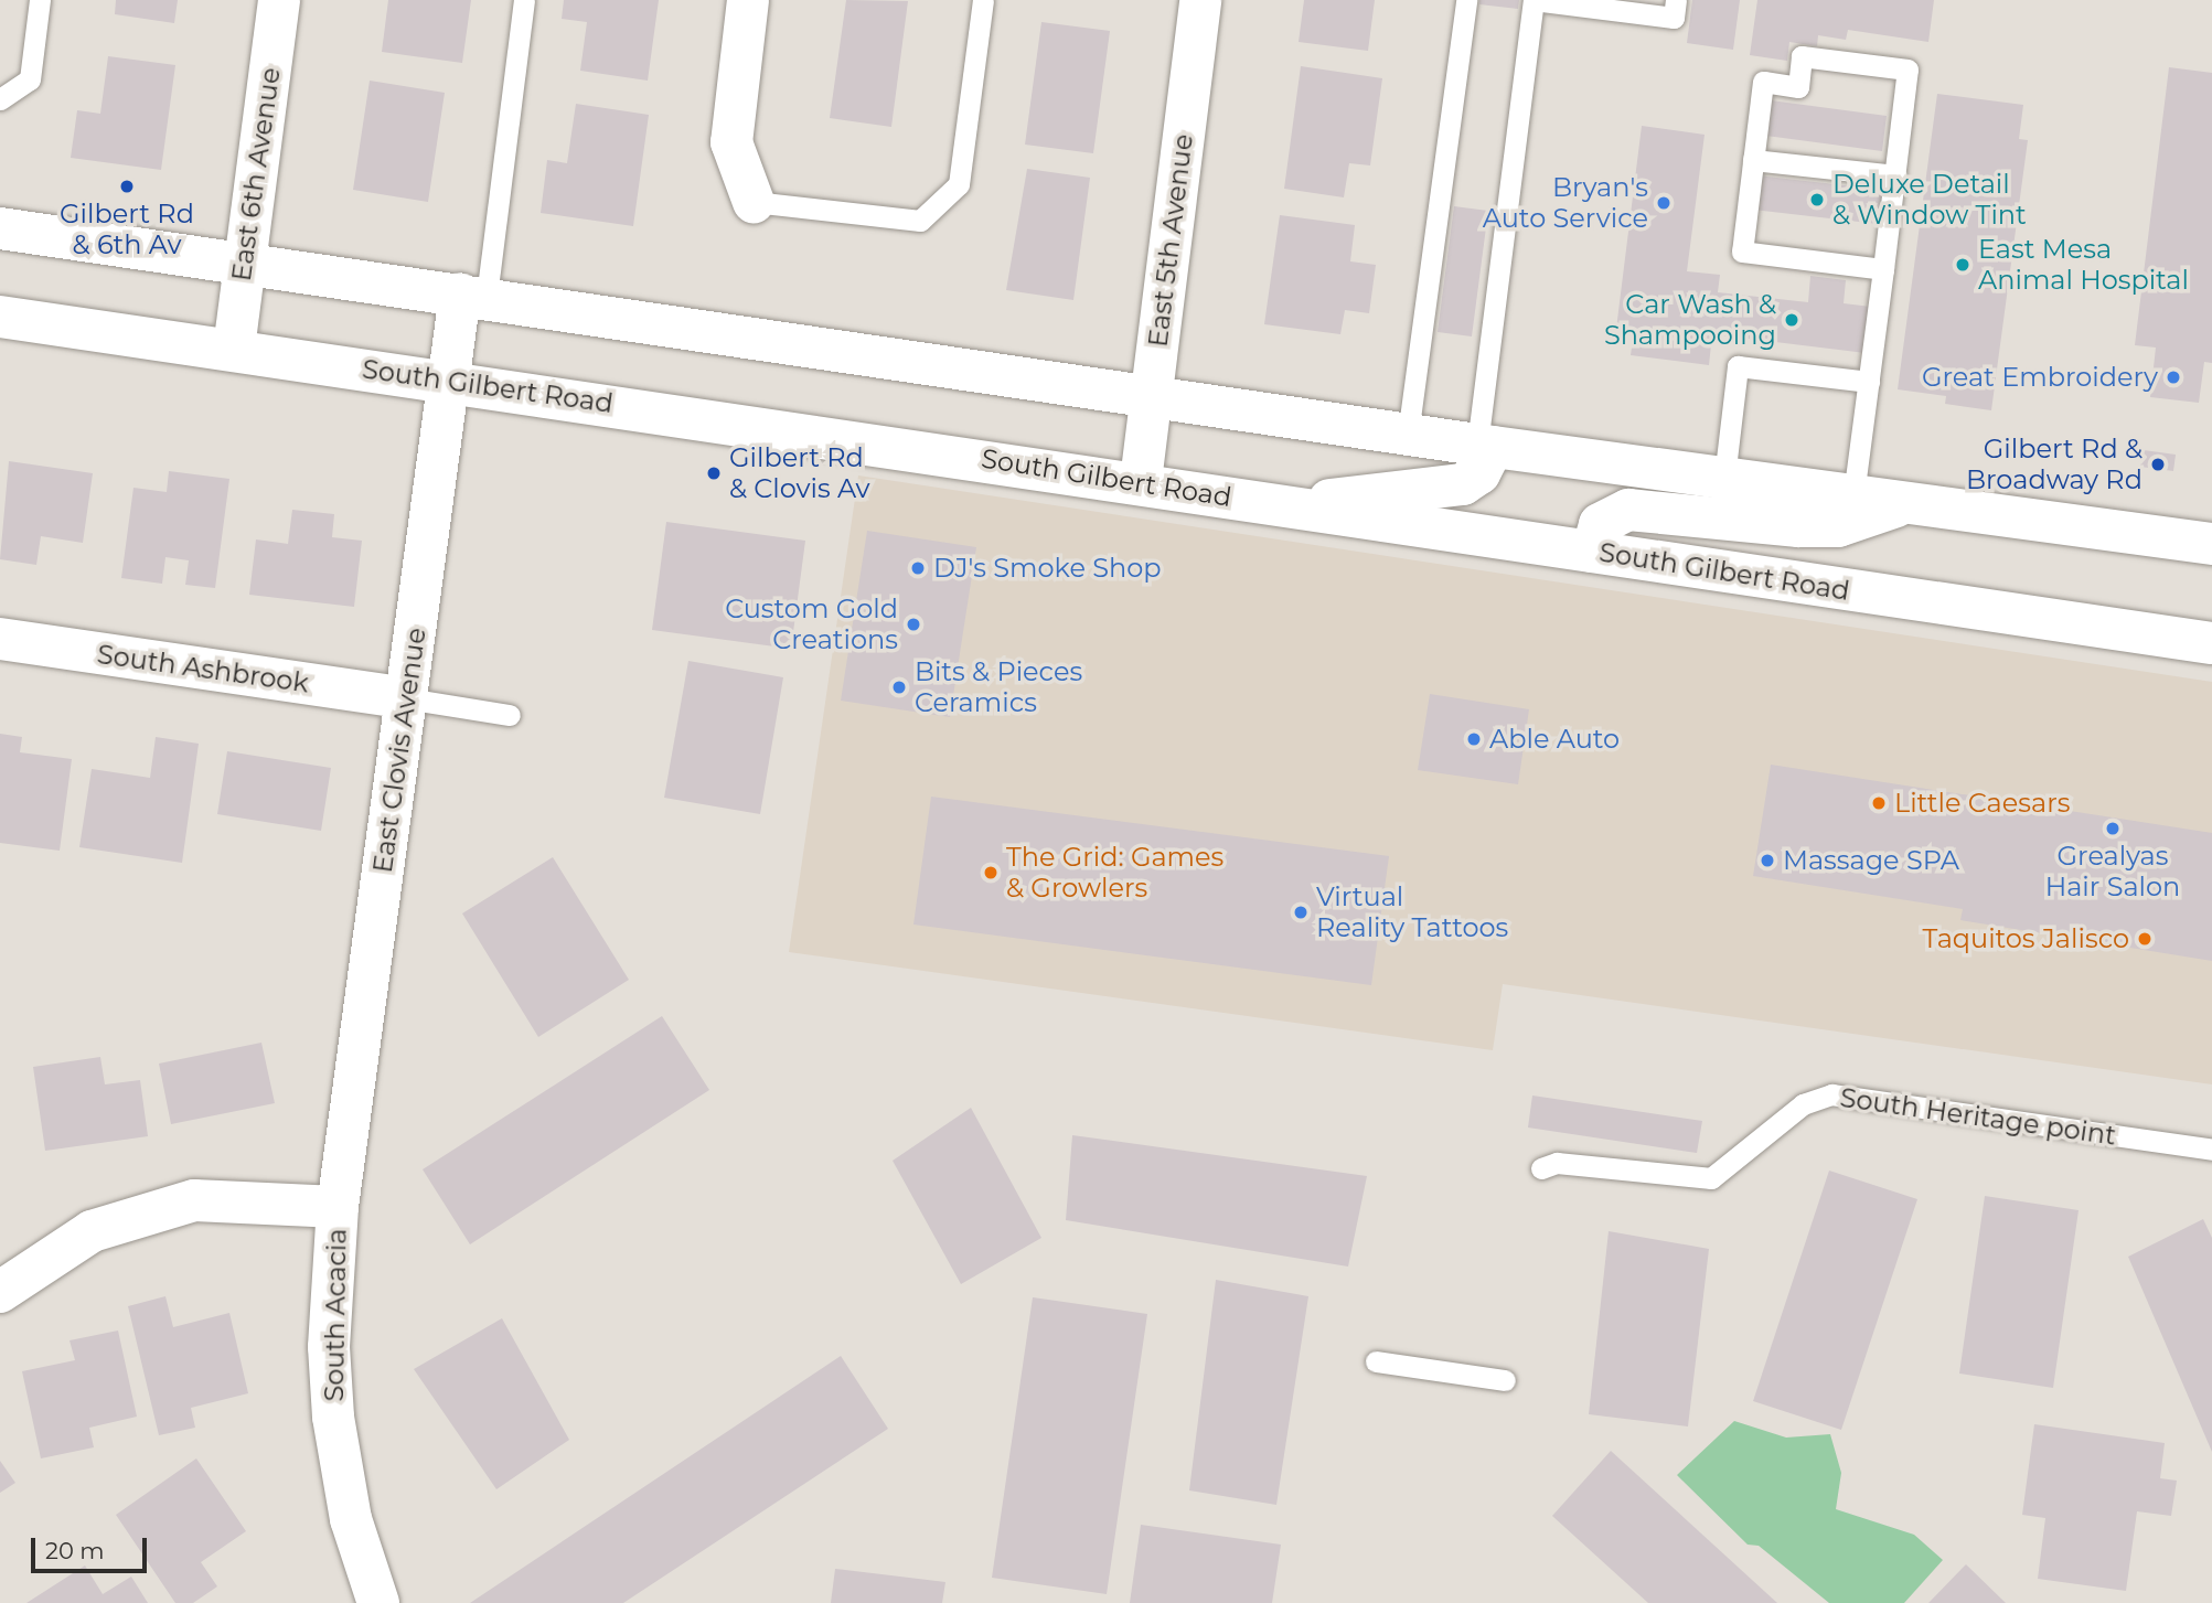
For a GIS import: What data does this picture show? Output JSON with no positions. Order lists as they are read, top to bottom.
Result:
{
  "streets": {
    "main road": [
      "East 6th Avenue",
      "East 5th Avenue",
      "South Gilbert Road",
      "South Ashbrook",
      "East Clovis Avenue",
      "South Acacia"
    ],
    "lane": ["South Heritage point"]
  },
  "crossings": [
    ["East 6th Avenue", "South Gilbert Road"],
    ["East 5th Avenue", "South Gilbert Road"],
    ["South Gilbert Road", "East Clovis Avenue"],
    ["South Ashbrook", "East Clovis Avenue"],
    ["East Clovis Avenue", "South Acacia"]
  ],
  "places": [
    "Gilbert Rd & 6th Av",
    "Deluxe Detail & Window Tint",
    "Bryan's Auto Service",
    "East Mesa Animal Hospital",
    "Car Wash & Shampooing",
    "Great Embroidery",
    "Gilbert Rd & Broadway Rd",
    "Gilbert Rd & Clovis Av",
    "DJ's Smoke Shop",
    "Custom Gold Creations",
    "Bits & Pieces Ceramics",
    "Able Auto",
    "Little Caesars",
    "Grealyas Hair Salon",
    "Massage SPA",
    "The Grid: Games & Growlers",
    "Virtual Reality Tattoos",
    "Taquitos Jalisco"
  ],
  "scale_bar": "20 m"
}
